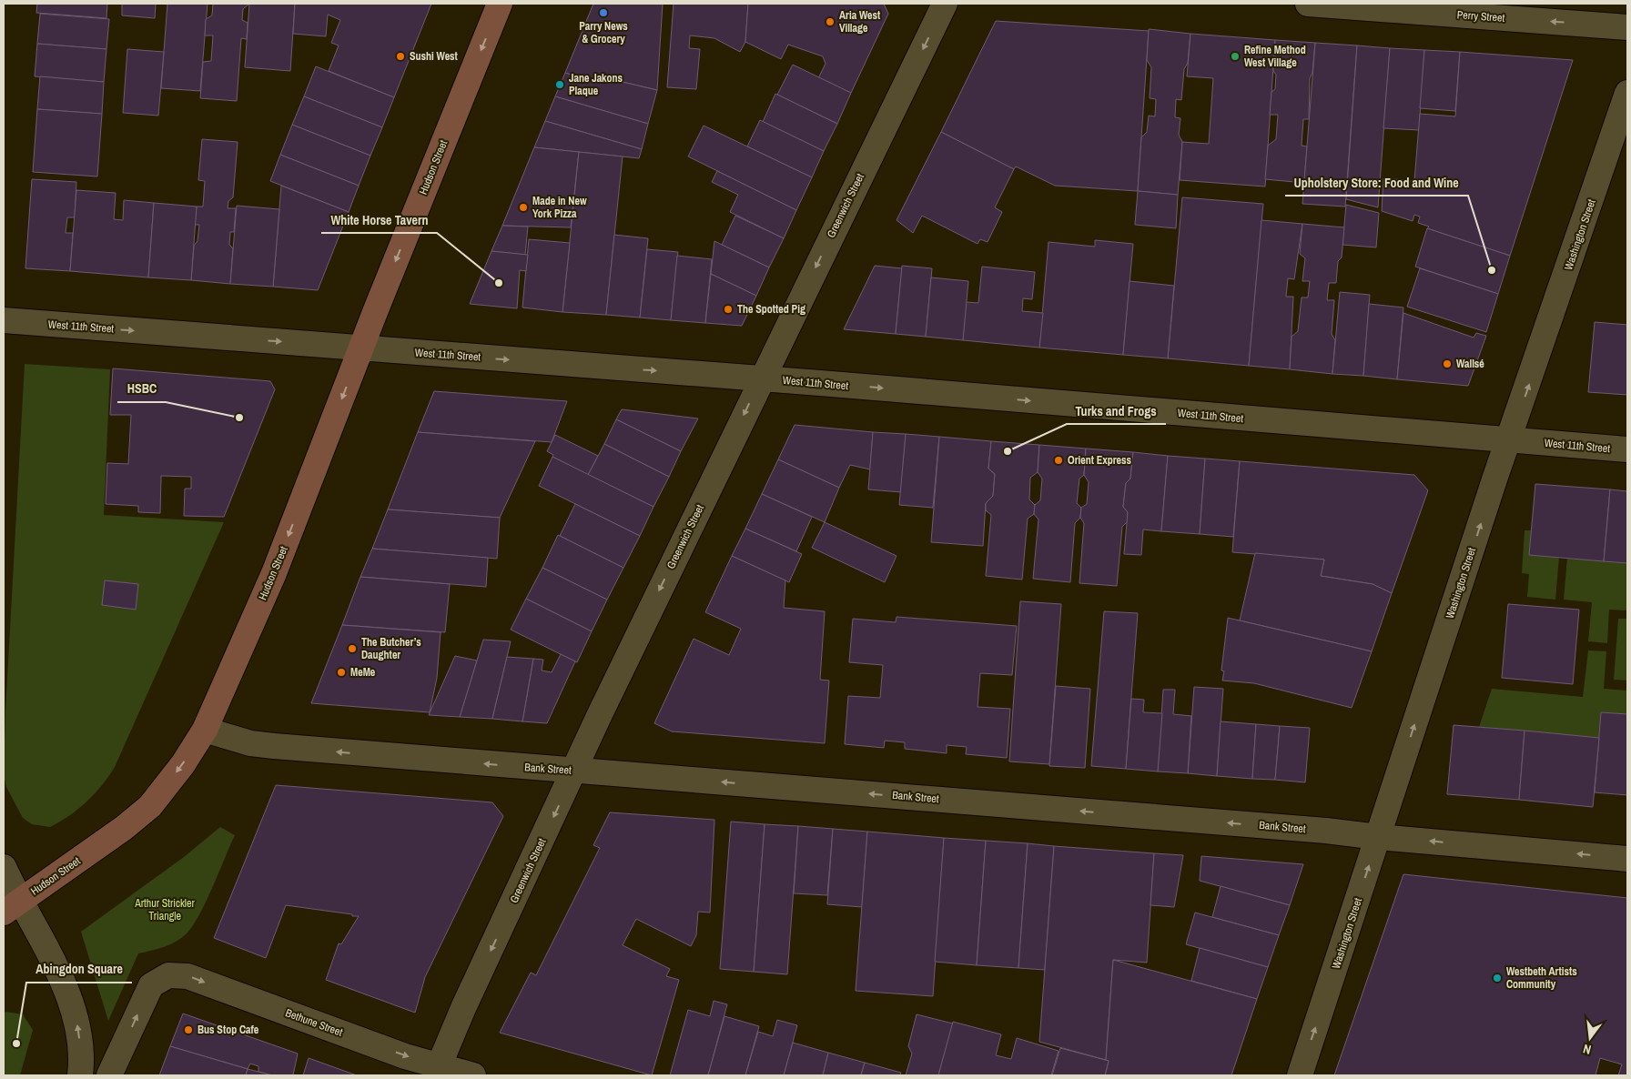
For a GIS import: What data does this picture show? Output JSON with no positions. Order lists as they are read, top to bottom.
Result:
{
  "streets": {
    "main road": ["Hudson Street"],
    "street": [
      "Perry Street",
      "Greenwich Street",
      "Washington Street",
      "West 11th Street",
      "Bank Street",
      "Bethune Street"
    ]
  },
  "crossings": [
    ["Hudson Street", "West 11th Street"],
    ["Hudson Street", "Bank Street"],
    ["Greenwich Street", "West 11th Street"],
    ["Greenwich Street", "Bank Street"],
    ["Greenwich Street", "Bethune Street"],
    ["Washington Street", "West 11th Street"],
    ["Washington Street", "Bank Street"]
  ],
  "one_way": [
    "Perry Street",
    "Greenwich Street",
    "Washington Street",
    "West 11th Street",
    "Bank Street",
    "Bethune Street"
  ],
  "parks": ["Arthur Strickler Triangle"],
  "places": [
    "Parry News & Grocery",
    "Aria West Village",
    "Sushi West",
    "Refine Method West Village",
    "Jane Jakons Plaque",
    "Made in New York Pizza",
    "Upholstery Store: Food and Wine",
    "White Horse Tavern",
    "The Spotted Pig",
    "Wallsé",
    "HSBC",
    "Turks and Frogs",
    "Orient Express",
    "The Butcher’s Daughter",
    "MeMe",
    "Westbeth Artists Community",
    "Bus Stop Cafe",
    "Abingdon Square"
  ],
  "north": "bottom"
}
